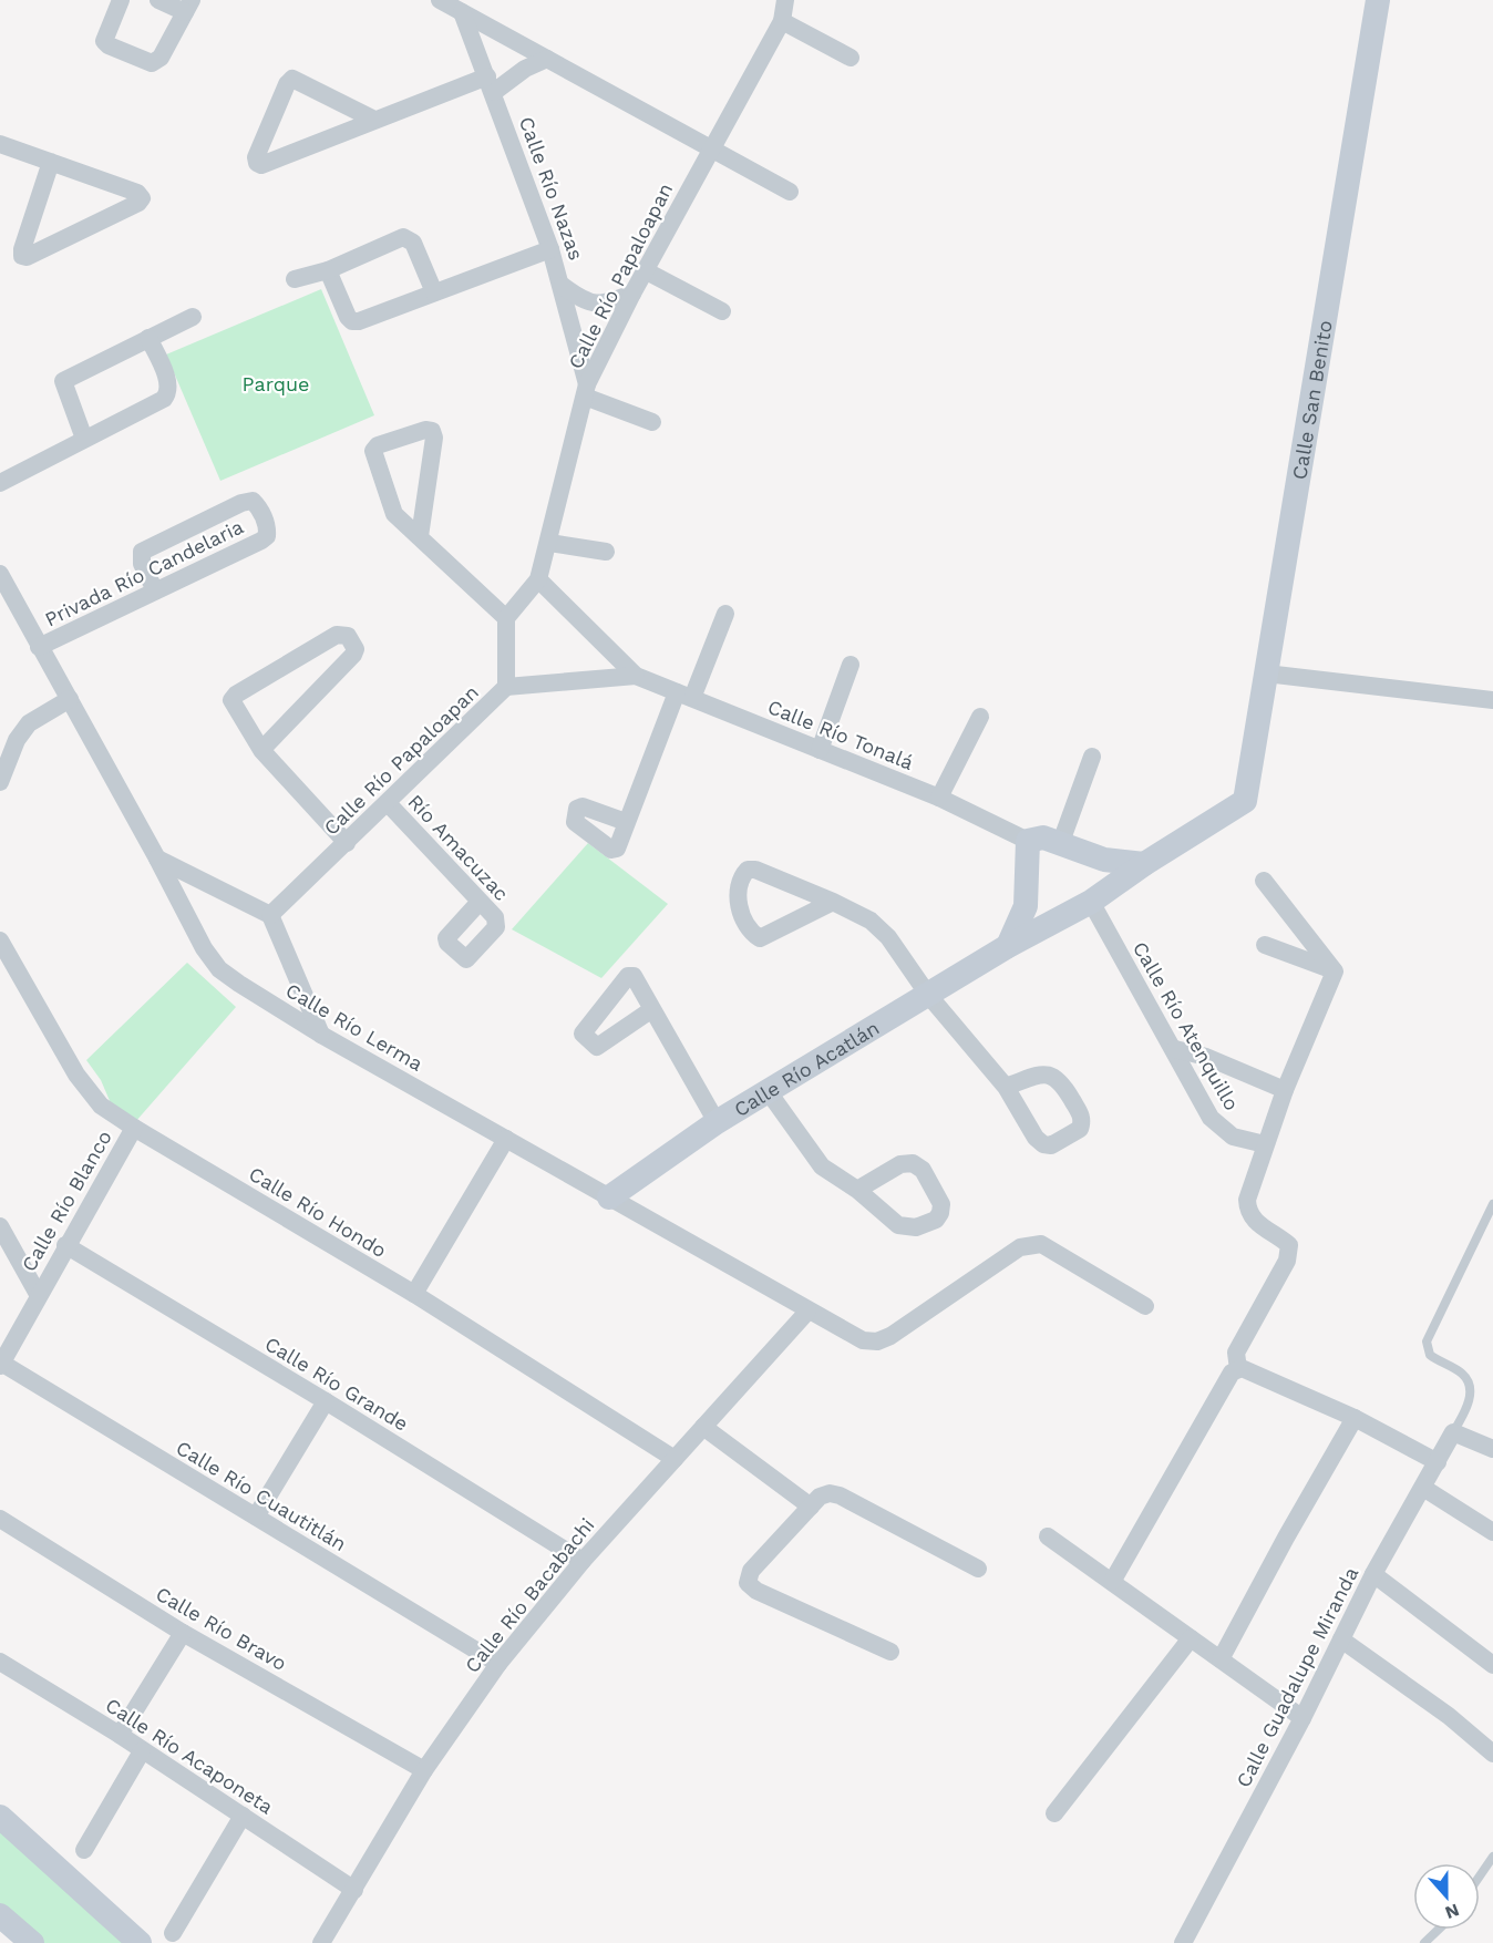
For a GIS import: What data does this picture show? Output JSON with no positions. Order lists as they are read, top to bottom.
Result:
{
  "streets": {
    "street": [
      "Calle Río Nazas",
      "Calle Río Papaloapan",
      "Calle San Benito",
      "Privada Río Candelaria",
      "Calle Río Tonalá",
      "Río Amacuzac",
      "Calle Río Atenquillo",
      "Calle Río Lerma",
      "Calle Río Acatlán",
      "Calle Río Blanco",
      "Calle Río Hondo",
      "Calle Río Grande",
      "Calle Río Cuautitlán",
      "Calle Río Bacabachi",
      "Calle Río Bravo",
      "Calle Guadalupe Miranda",
      "Calle Río Acaponeta"
    ]
  },
  "crossings": [
    ["Calle Río Nazas", "Calle Río Papaloapan"],
    ["Calle Río Papaloapan", "Calle Río Tonalá"],
    ["Calle Río Papaloapan", "Río Amacuzac"],
    ["Calle San Benito", "Calle Río Acatlán"],
    ["Privada Río Candelaria", "Calle Río Lerma"],
    ["Calle Río Atenquillo", "Calle Río Acatlán"],
    ["Calle Río Lerma", "Calle Río Acatlán"],
    ["Calle Río Lerma", "Calle Río Bacabachi"],
    ["Calle Río Blanco", "Calle Río Hondo"],
    ["Calle Río Blanco", "Calle Río Grande"],
    ["Calle Río Blanco", "Calle Río Cuautitlán"],
    ["Calle Río Hondo", "Calle Río Bacabachi"],
    ["Calle Río Grande", "Calle Río Bacabachi"],
    ["Calle Río Cuautitlán", "Calle Río Bacabachi"],
    ["Calle Río Bacabachi", "Calle Río Bravo"],
    ["Calle Río Bacabachi", "Calle Río Acaponeta"]
  ],
  "parks": ["Parque"],
  "north": "bottom"
}
